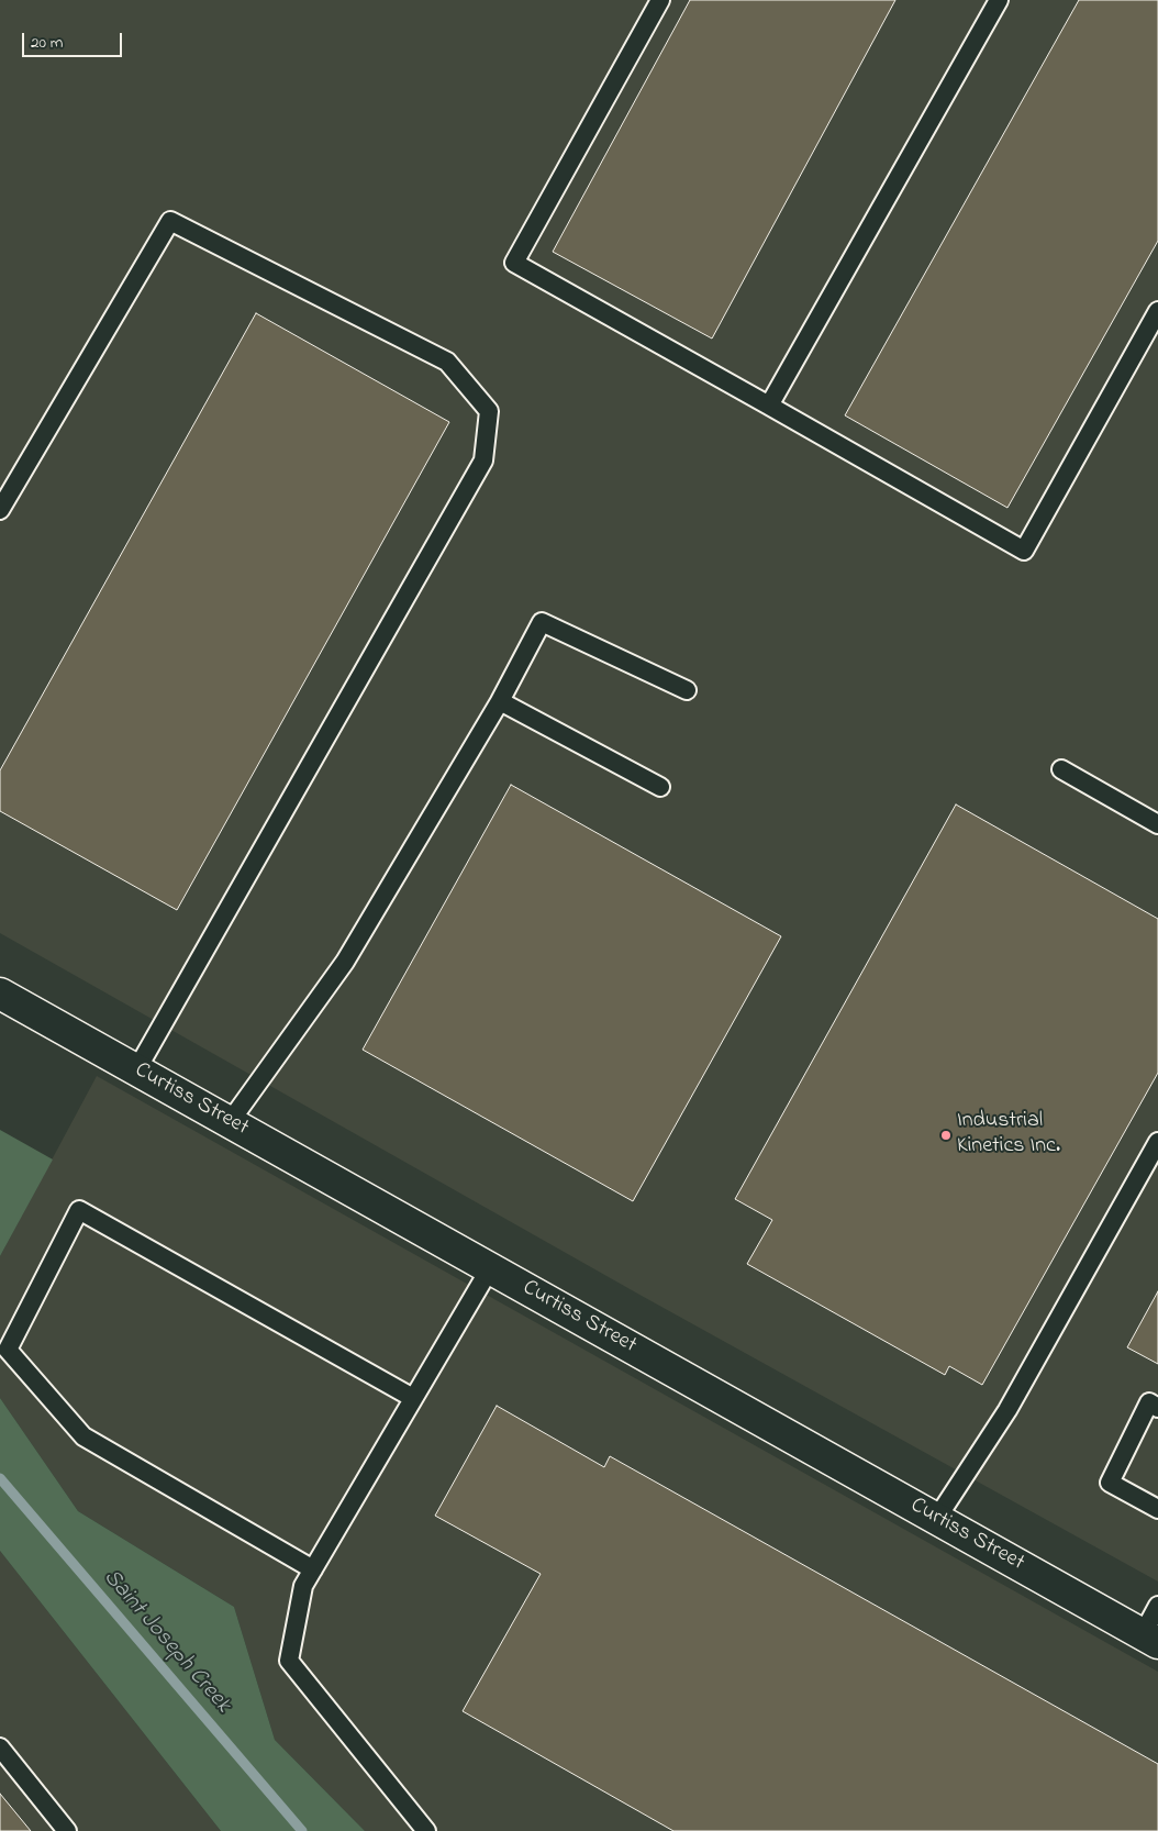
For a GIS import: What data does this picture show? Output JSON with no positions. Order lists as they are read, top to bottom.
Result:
{
  "streets": {
    "street": ["Curtiss Street"]
  },
  "water": ["Saint Joseph Creek"],
  "places": ["Industrial Kinetics Inc."],
  "scale_bar": "20 m"
}
